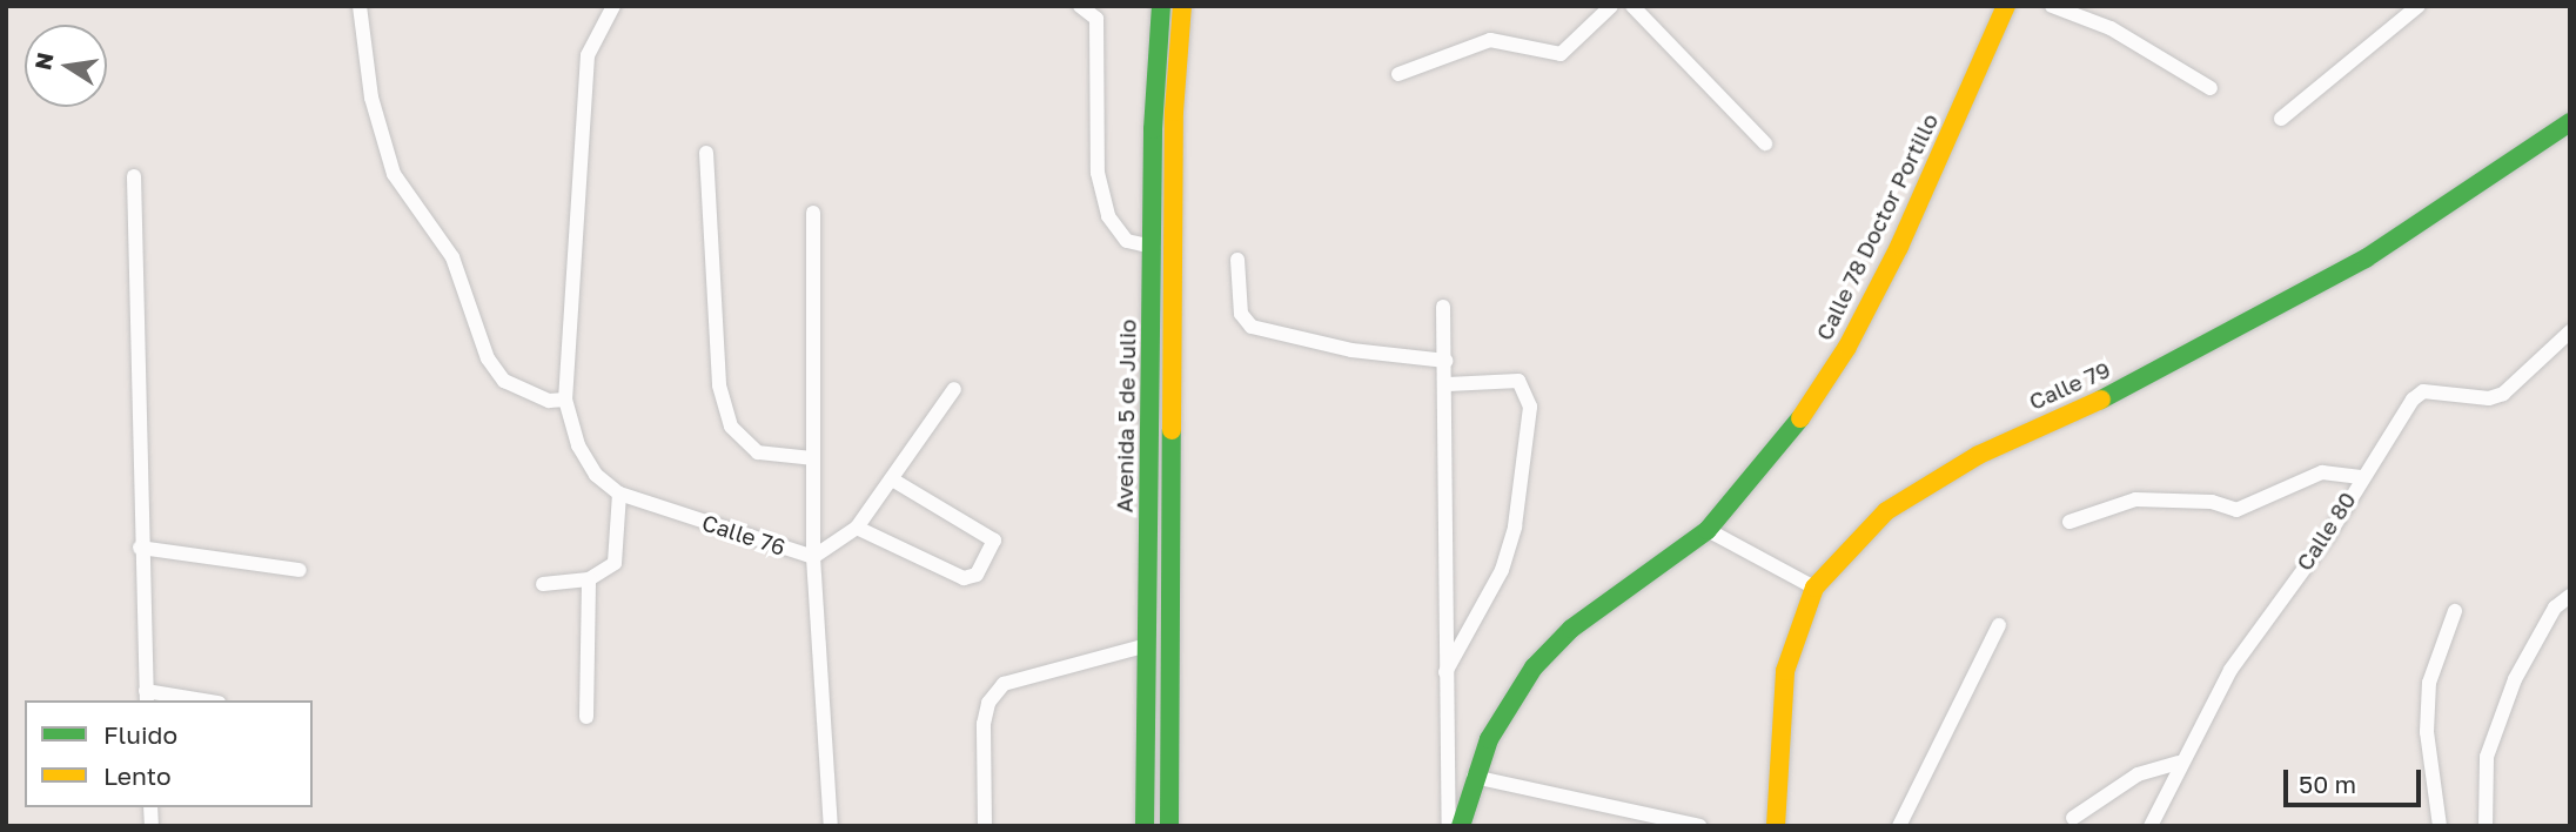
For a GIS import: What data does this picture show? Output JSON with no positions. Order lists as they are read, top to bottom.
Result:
{
  "streets": {
    "street": [
      "Calle 78 Doctor Portillo",
      "Calle 79",
      "Avenida 5 de Julio",
      "Calle 80",
      "Calle 76"
    ]
  },
  "legend": ["Fluido", "Lento"],
  "scale_bar": "50 m",
  "north": "left"
}
